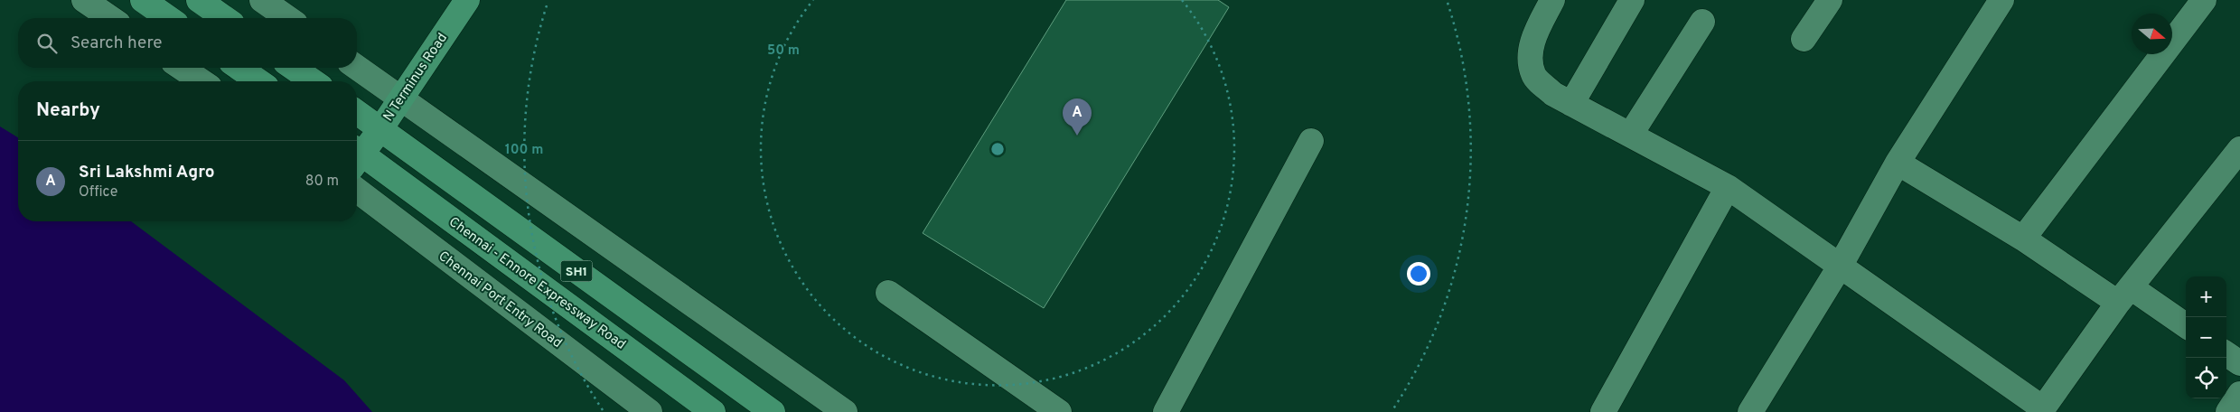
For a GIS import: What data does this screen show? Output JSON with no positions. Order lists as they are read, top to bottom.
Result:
{
  "streets": {
    "main road": ["N Terminus Road", "SH1", "Chennai - Ennore Expressway Road"],
    "street": ["Chennai Port Entry Road"]
  },
  "crossings": [
    ["N Terminus Road", "SH1"]
  ],
  "north": "right",
  "page": {
    "search": "Search here",
    "heading": "Nearby",
    "pins": "A",
    "list": [
      {
        "mark": "A",
        "name": "Sri Lakshmi Agro",
        "note": "Office",
        "value": "80 m"
      }
    ],
    "map_buttons": ["+", "−"]
  },
  "rings": ["50 m", "100 m"]
}
